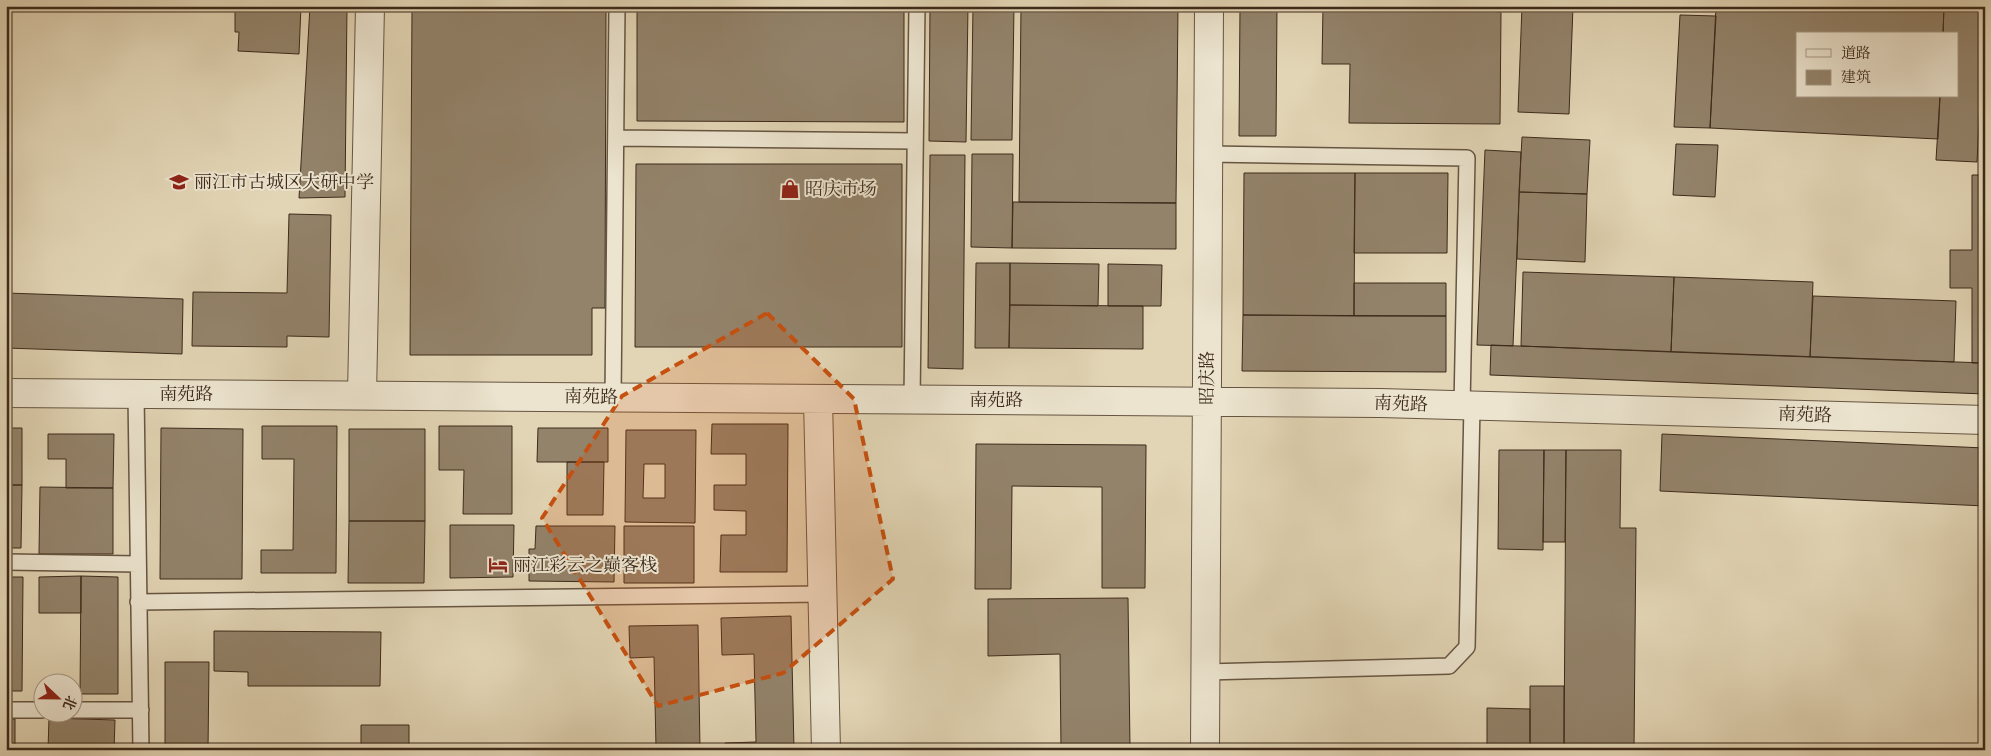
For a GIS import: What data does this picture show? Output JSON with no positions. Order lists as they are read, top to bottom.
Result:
{
  "streets": {
    "street": ["昭庆路", "南苑路"]
  },
  "crossings": [
    ["昭庆路", "南苑路"]
  ],
  "places": {
    "school or university": ["丽江市古城区大研中学"],
    "shop": ["昭庆市场"],
    "hotel": ["丽江彩云之巅客栈"]
  },
  "legend": ["道路", "建筑"],
  "north": "right"
}
